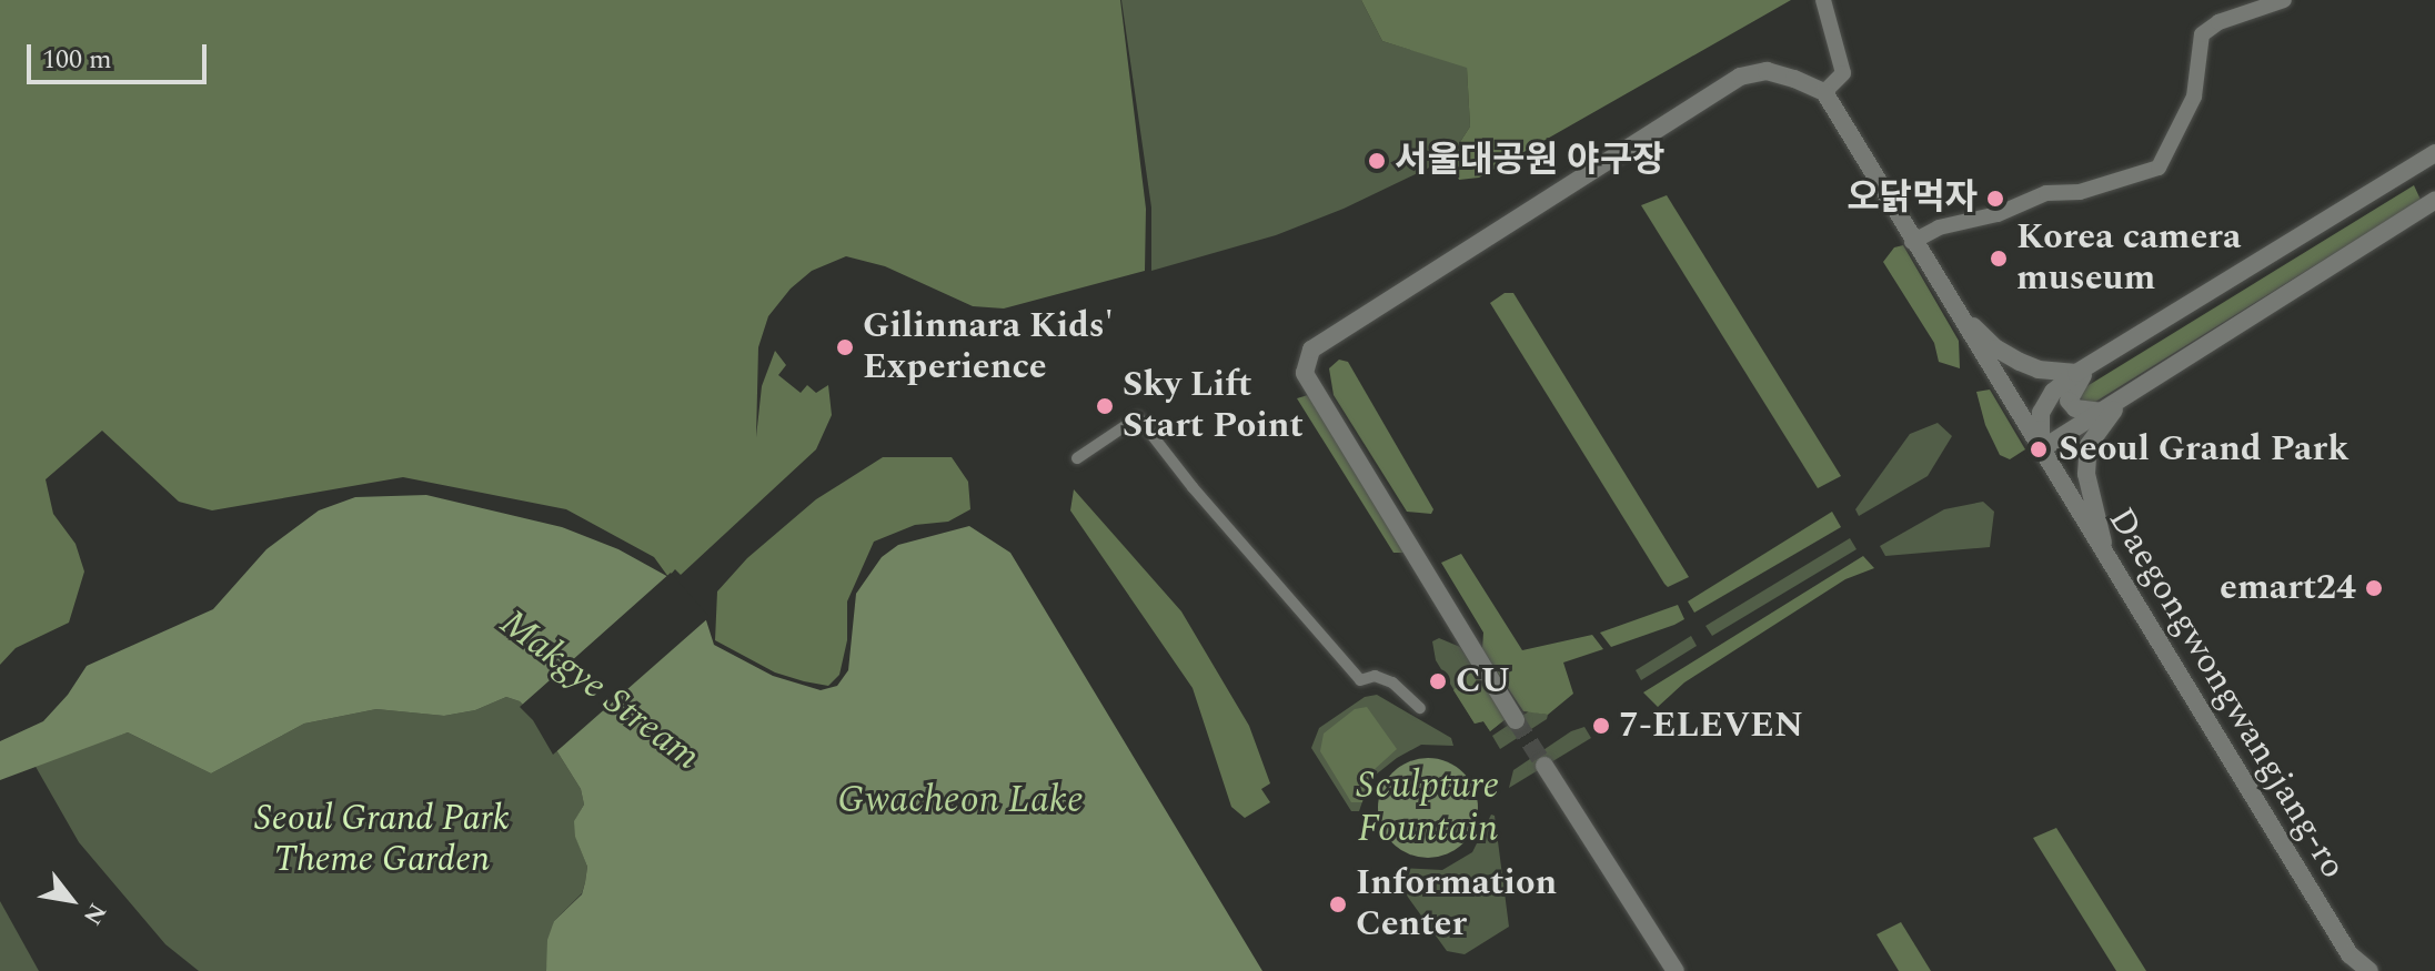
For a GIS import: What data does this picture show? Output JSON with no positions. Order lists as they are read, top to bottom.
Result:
{
  "streets": {
    "street": ["Daegongwongwangjang-ro"]
  },
  "water": ["Makgye Stream", "Sculpture Fountain", "Gwacheon Lake"],
  "parks": ["Seoul Grand Park Theme Garden"],
  "places": [
    "서울대공원 야구장",
    "오닭먹자",
    "Korea camera museum",
    "Gilinnara Kids' Experience",
    "Sky Lift Start Point",
    "Seoul Grand Park",
    "emart24",
    "CU",
    "7-ELEVEN",
    "Information Center"
  ],
  "scale_bar": "100 m",
  "north": "bottom right"
}
